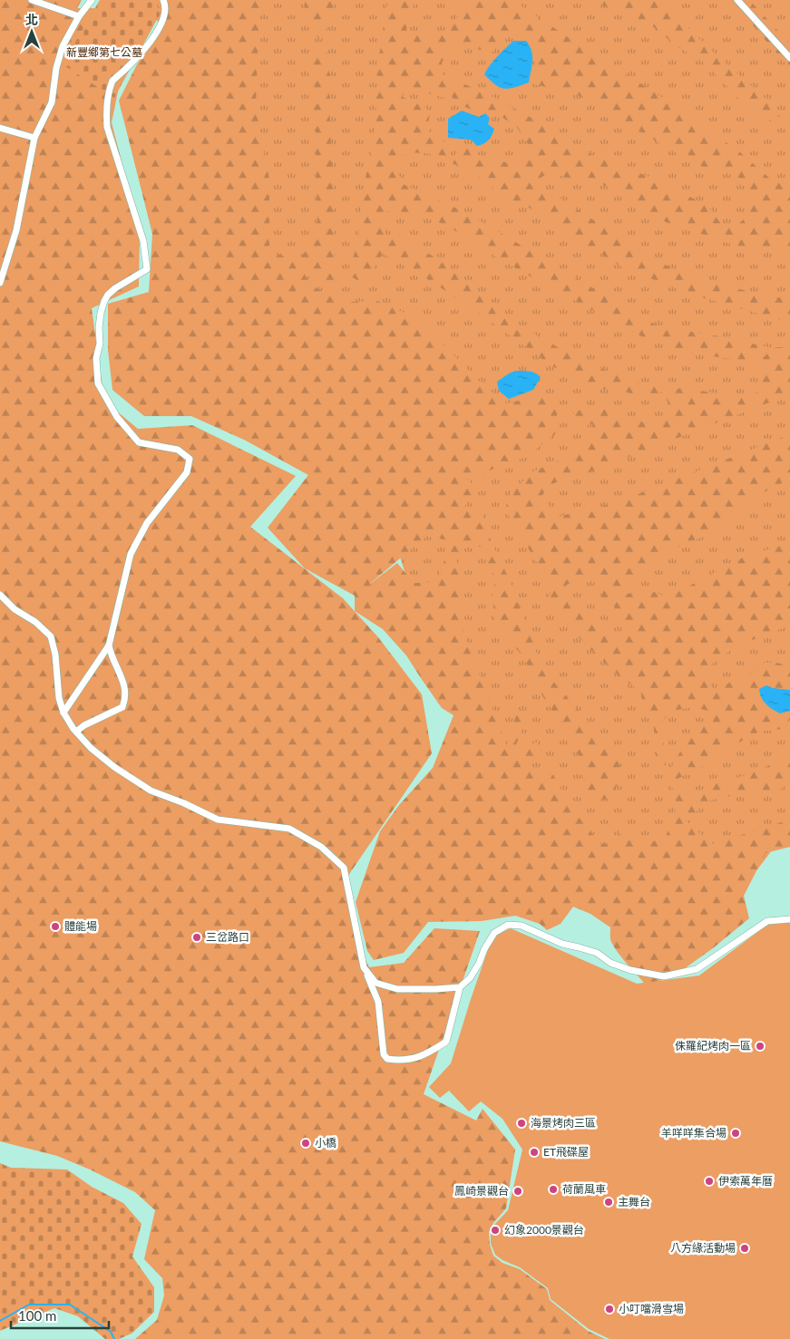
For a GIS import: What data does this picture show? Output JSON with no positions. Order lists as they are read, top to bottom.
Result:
{
  "parks": ["新豐鄉第七公墓"],
  "places": [
    "體能場",
    "三岔路口",
    "侏羅紀烤肉一區",
    "海景烤肉三區",
    "羊咩咩集合場",
    "小橋",
    "ET飛碟屋",
    "伊索萬年曆",
    "荷蘭風車",
    "鳳崎景觀台",
    "主舞台",
    "幻象2000景觀台",
    "八方緣活動場",
    "小叮噹滑雪場"
  ],
  "scale_bar": "100 m",
  "north": "top"
}
